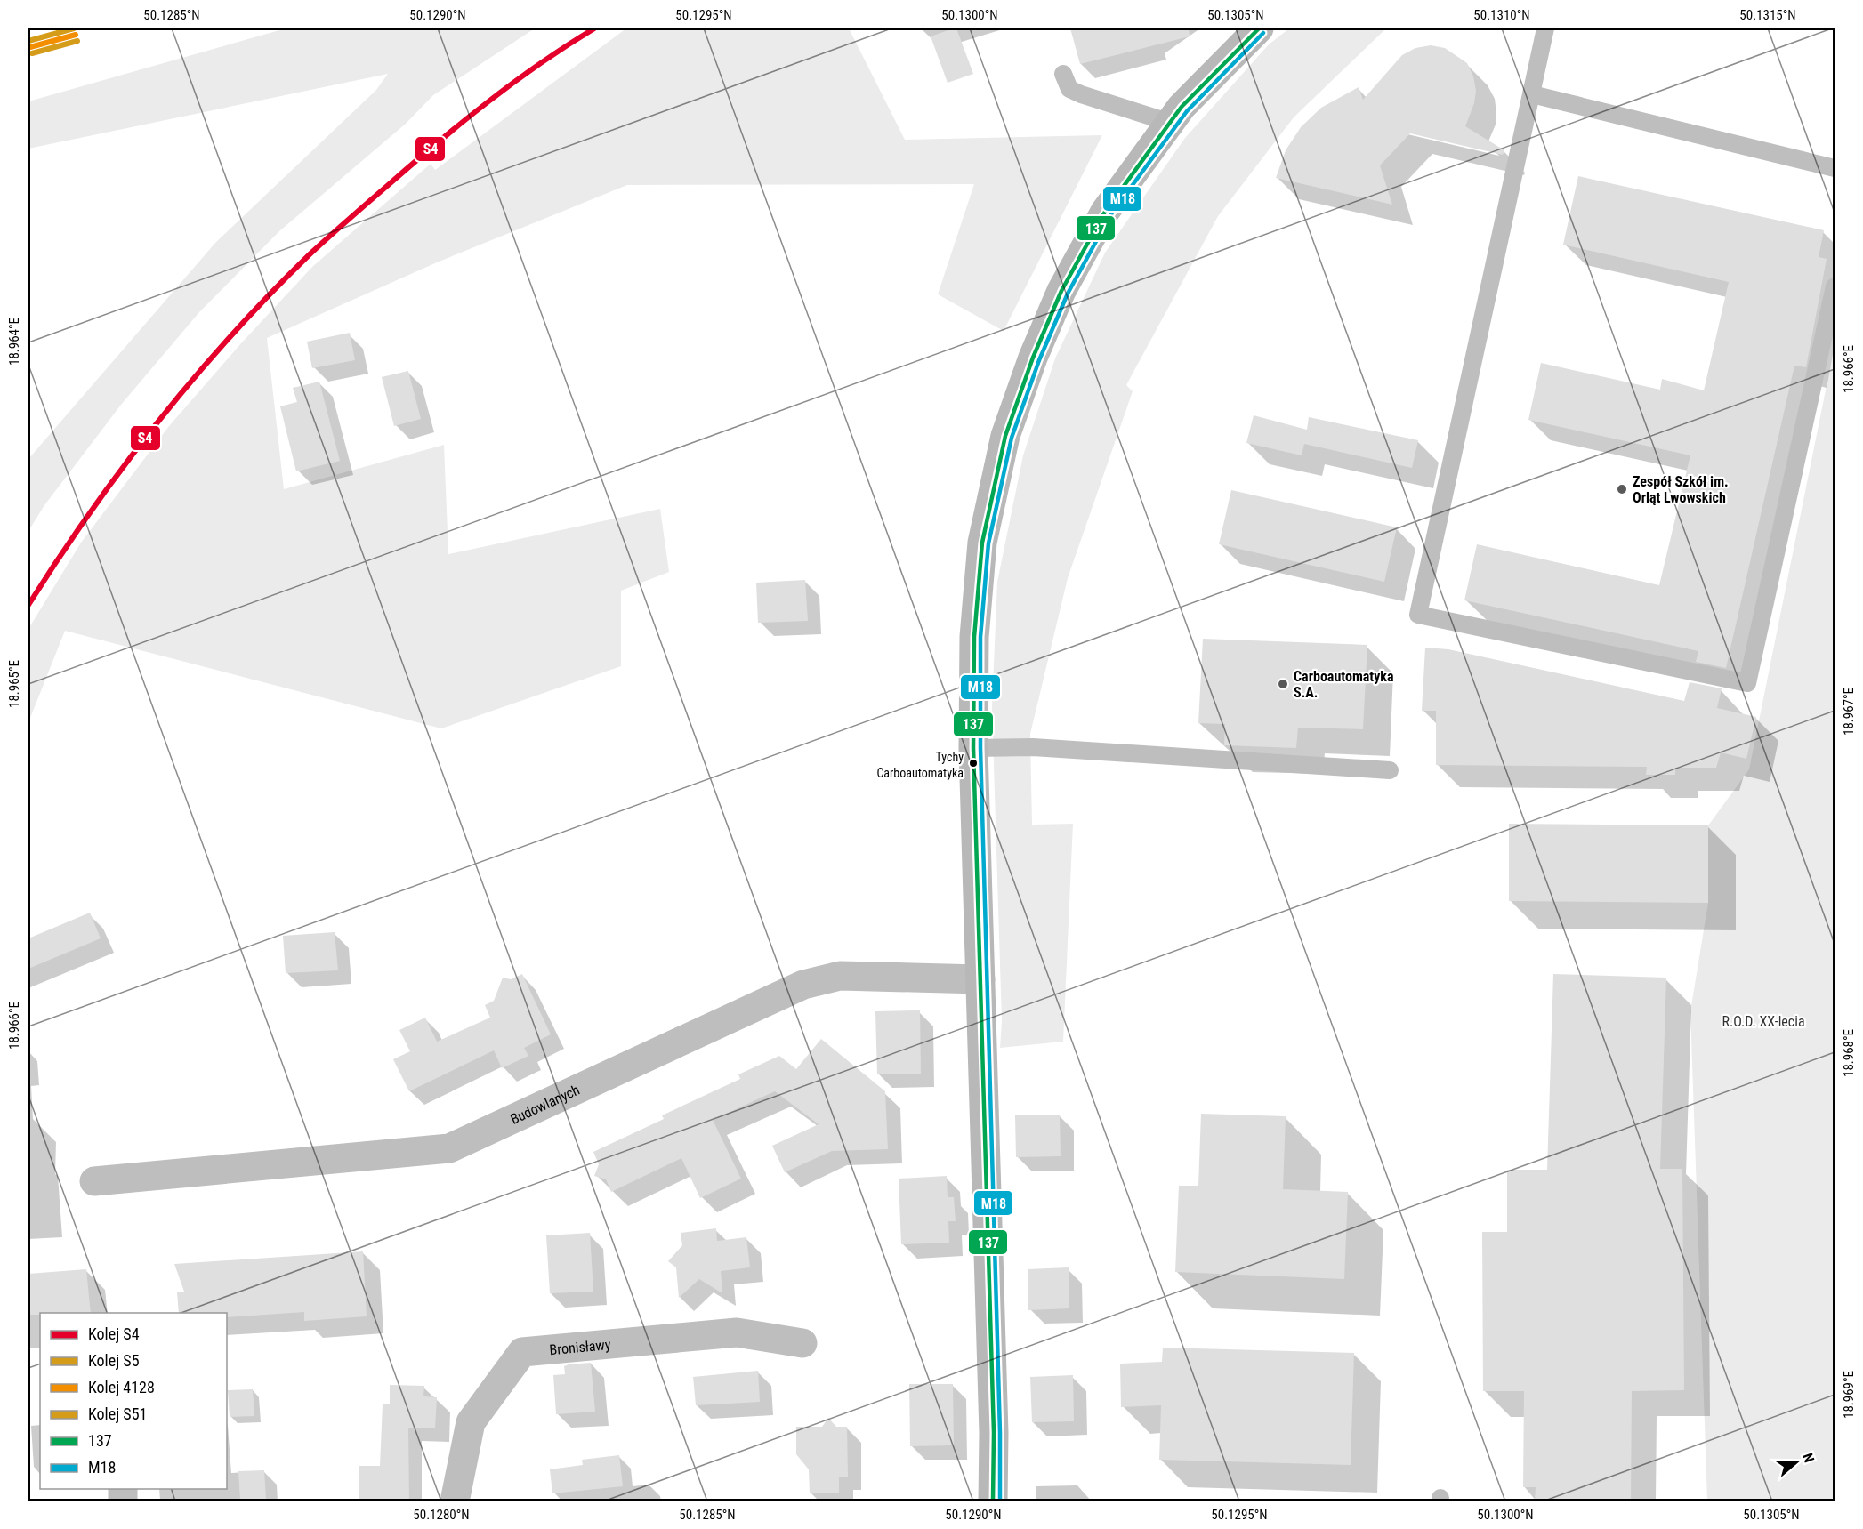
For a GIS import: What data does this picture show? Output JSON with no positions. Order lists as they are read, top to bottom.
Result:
{
  "streets": {
    "street": ["Budowlanych", "Bronisławy"]
  },
  "parks": ["R.O.D. XX-lecia"],
  "places": ["Zespół Szkół im. Orląt Lwowskich", "Carboautomatyka S.A.", "Tychy Carboautomatyka"],
  "lines": [
    "rail line S4",
    "rail line S5",
    "transit line 137",
    "transit line M18",
    "rail line 4128",
    "rail line S51"
  ],
  "legend": [
    "Kolej S4",
    "Kolej S5",
    "Kolej 4128",
    "Kolej S51",
    "137",
    "M18"
  ],
  "north": "right",
  "coordinates": [
    "50.1285°N",
    "50.1290°N",
    "50.1295°N",
    "50.1300°N",
    "50.1305°N",
    "50.1310°N",
    "50.1315°N",
    "18.964°E",
    "18.966°E",
    "18.965°E",
    "18.967°E",
    "18.968°E",
    "18.969°E",
    "50.1280°N"
  ]
}
